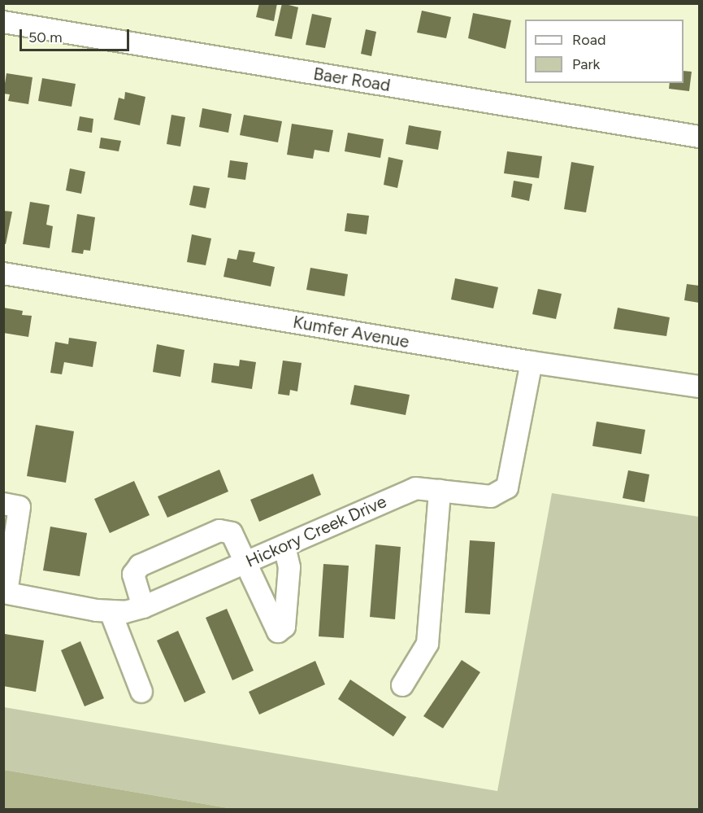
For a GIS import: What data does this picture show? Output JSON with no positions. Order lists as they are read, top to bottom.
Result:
{
  "streets": {
    "street": ["Baer Road", "Kumfer Avenue", "Hickory Creek Drive"]
  },
  "crossings": [
    ["Kumfer Avenue", "Hickory Creek Drive"]
  ],
  "legend": ["Road", "Park"],
  "scale_bar": "50 m"
}
